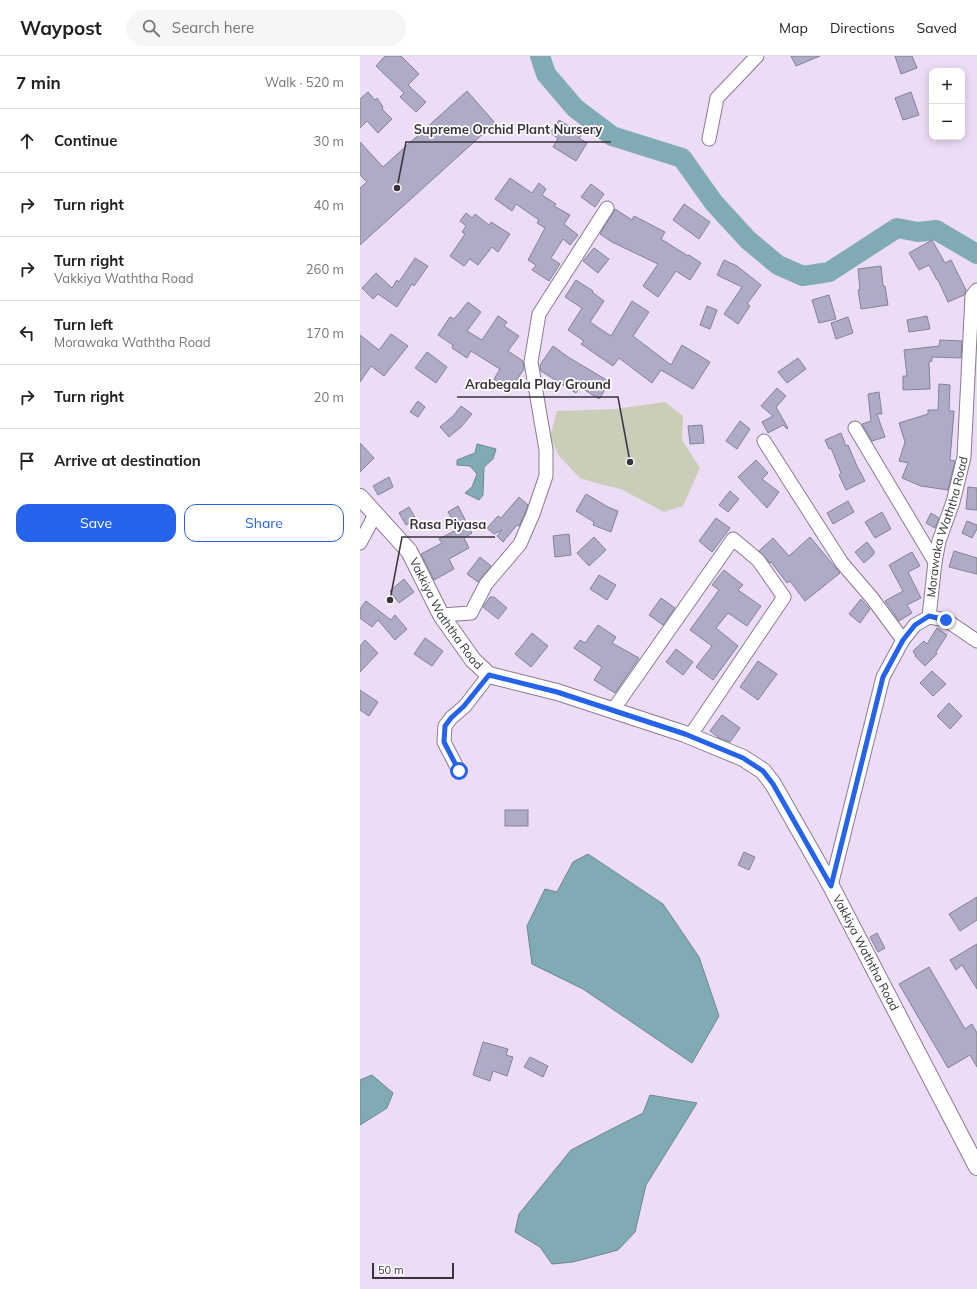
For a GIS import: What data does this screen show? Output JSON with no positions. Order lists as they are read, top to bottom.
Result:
{
  "streets": {
    "street": ["Morawaka Waththa Road", "Vakkiya Waththa Road"]
  },
  "places": ["Supreme Orchid Plant Nursery", "Arabegala Play Ground", "Rasa Piyasa"],
  "scale_bar": "50 m",
  "page": {
    "header": "Waypost",
    "search": "Search here",
    "nav": ["Map", "Directions", "Saved"],
    "heading": ["7 min", "Walk · 520 m"],
    "map_buttons": ["+", "−"],
    "list": [
      ["Continue", "30 m"],
      ["Turn right", "40 m"],
      ["Turn right", "Vakkiya Waththa Road", "260 m"],
      ["Turn left", "Morawaka Waththa Road", "170 m"],
      ["Turn right", "20 m"],
      "Arrive at destination"
    ],
    "buttons": ["Save", "Share"],
    "scale": "50 m"
  }
}
